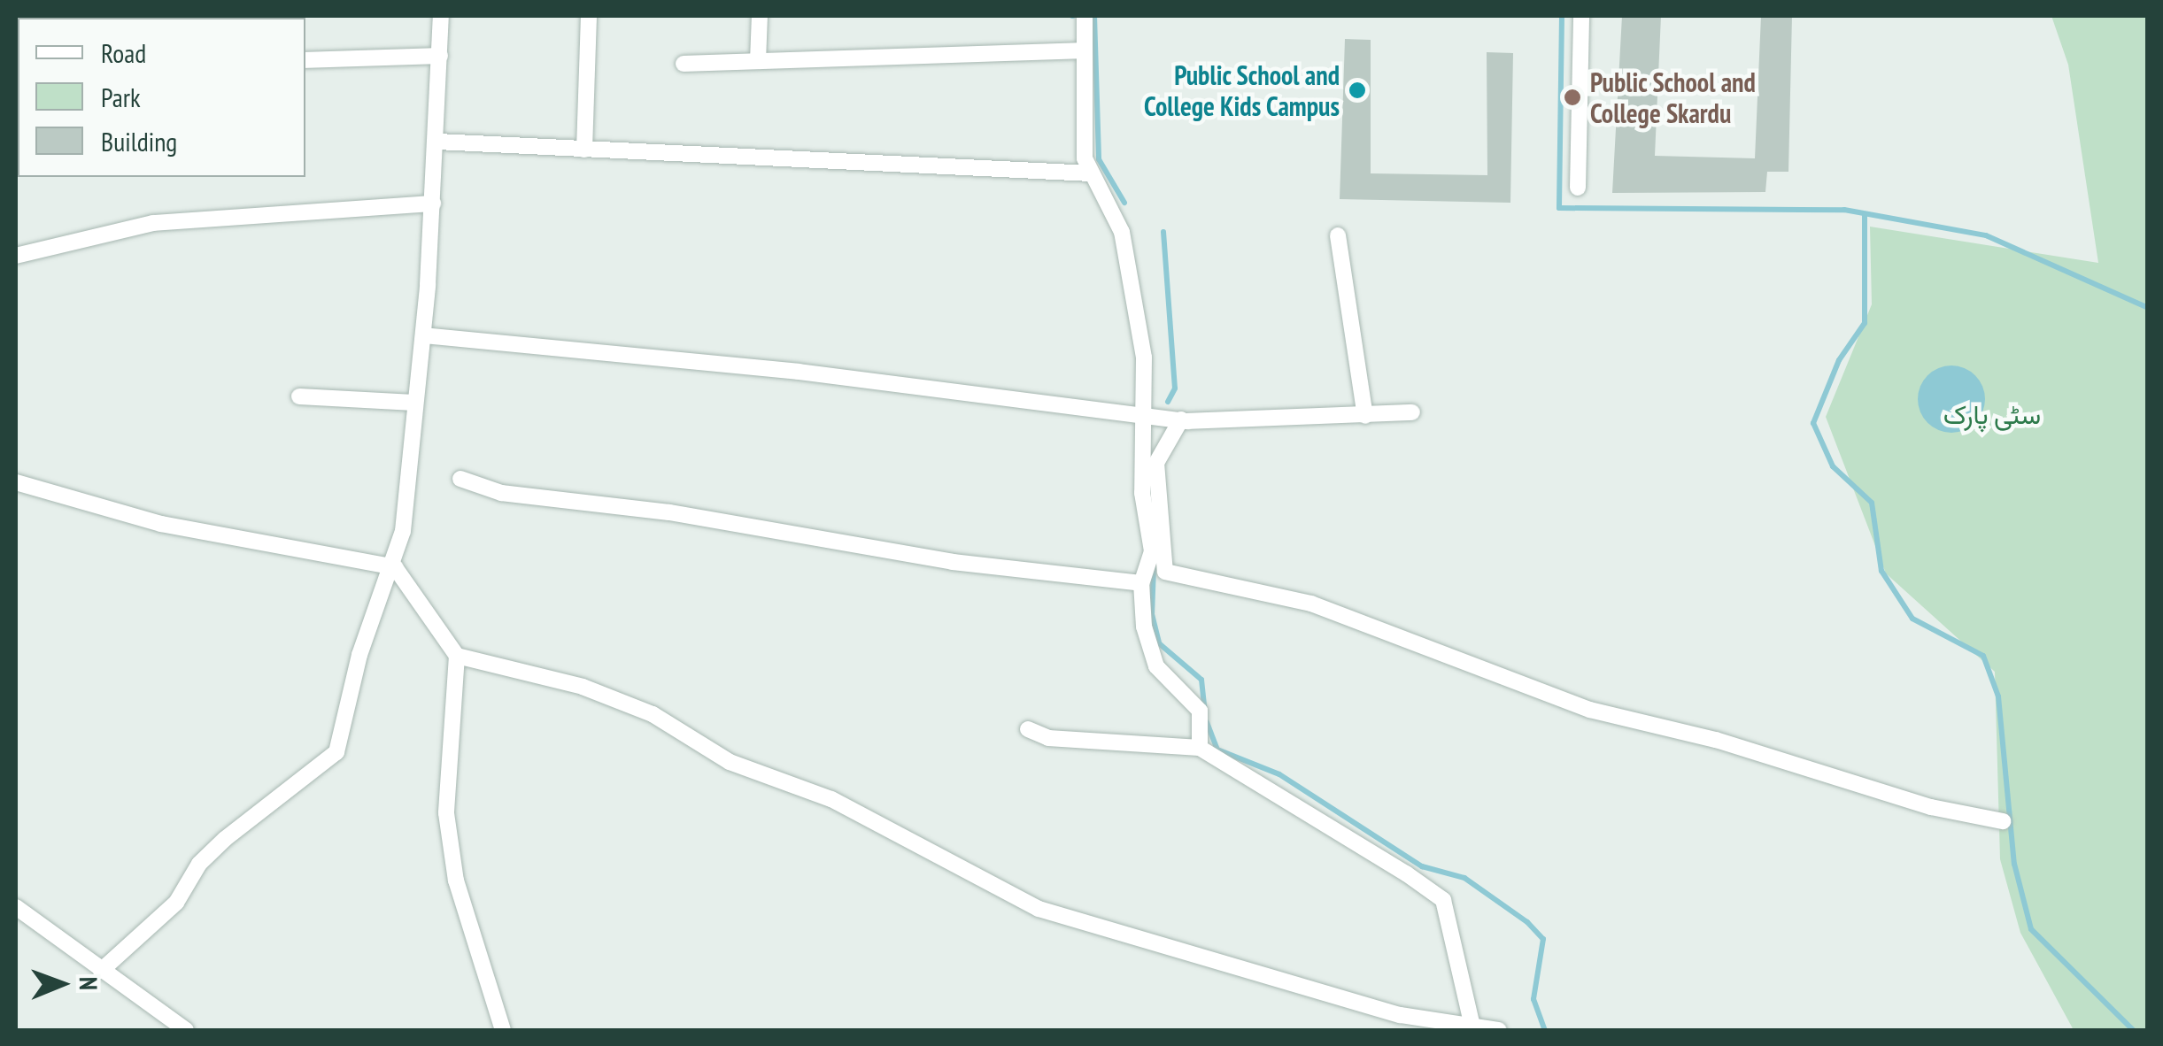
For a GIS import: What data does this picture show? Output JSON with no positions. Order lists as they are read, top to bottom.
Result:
{
  "parks": ["سٹی پارک"],
  "places": ["Public School and College Kids Campus", "Public School and College Skardu"],
  "legend": ["Road", "Park", "Building"],
  "north": "right"
}
